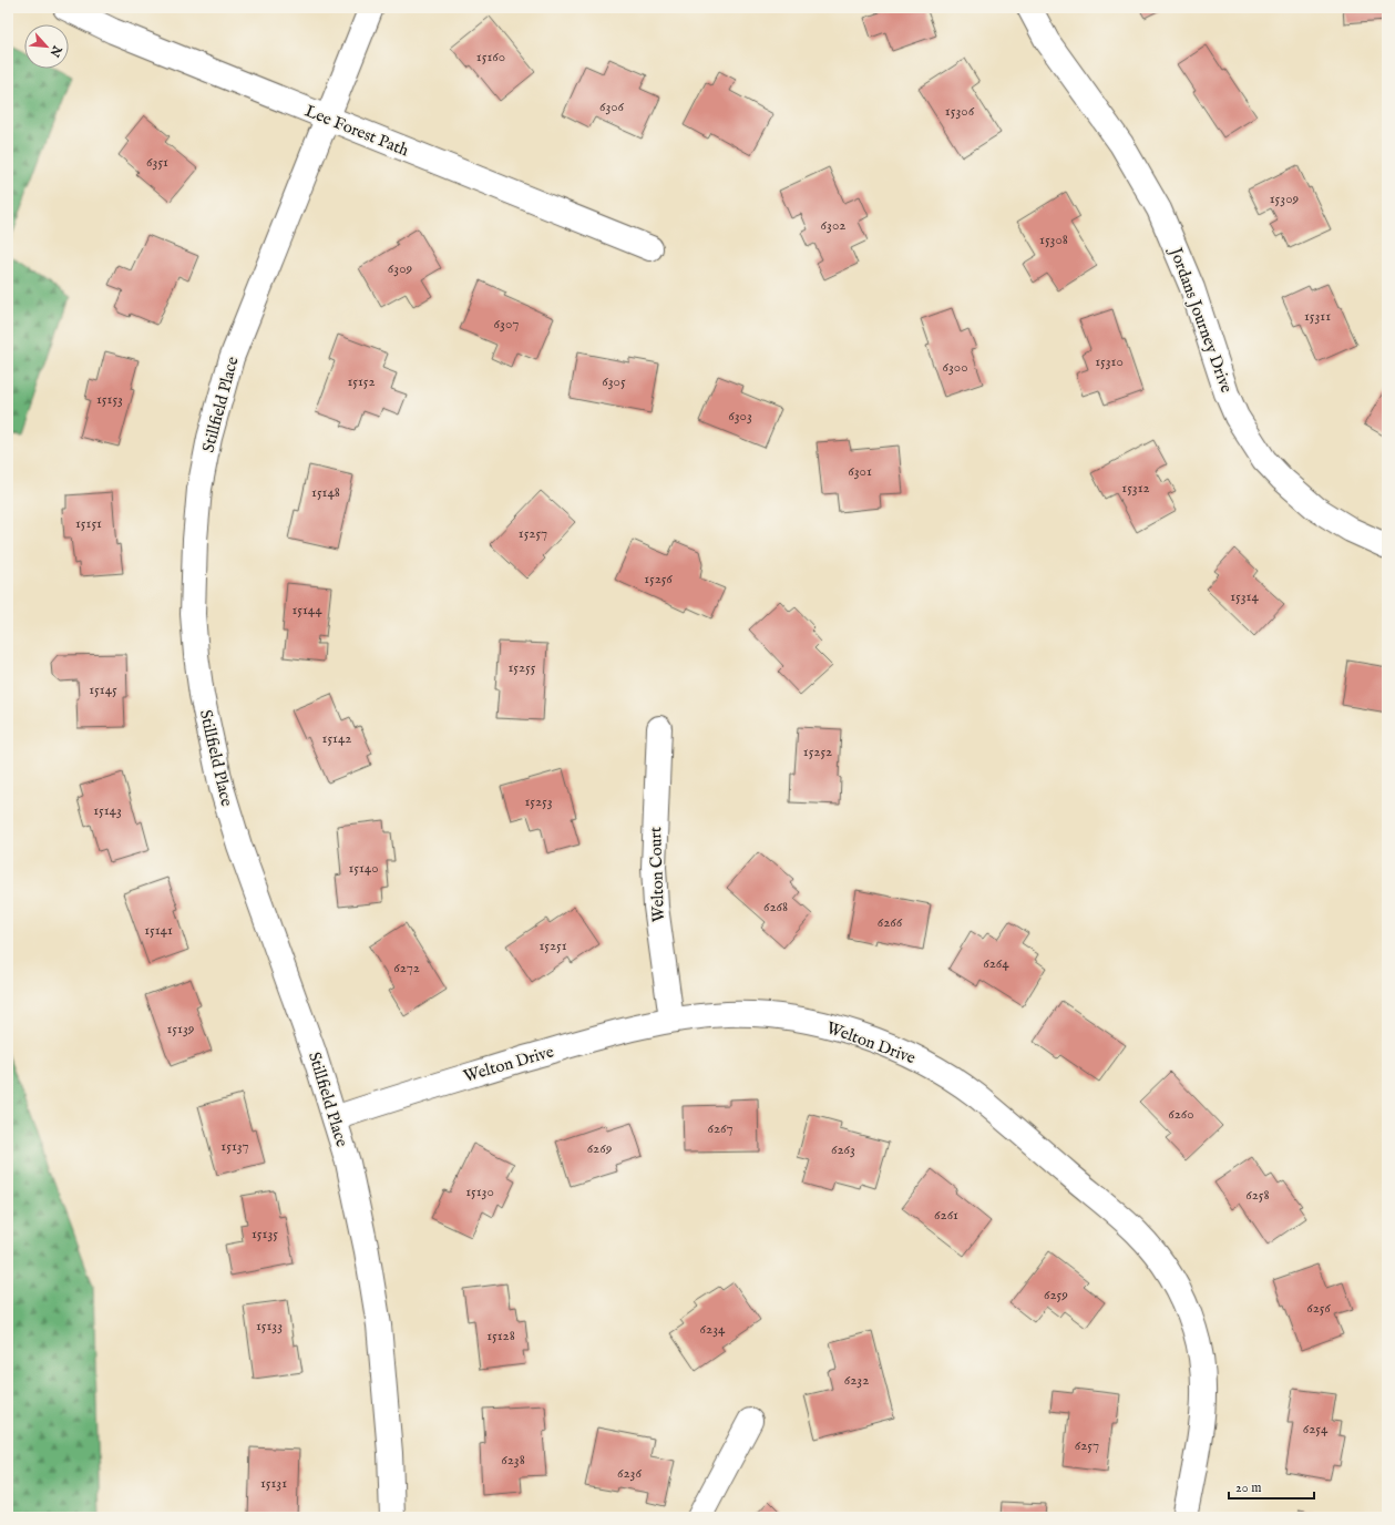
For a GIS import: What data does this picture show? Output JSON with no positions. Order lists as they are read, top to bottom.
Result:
{
  "streets": {
    "street": [
      "Lee Forest Path",
      "Jordans Journey Drive",
      "Stillfield Place",
      "Welton Court",
      "Welton Drive"
    ]
  },
  "crossings": [
    ["Lee Forest Path", "Stillfield Place"],
    ["Stillfield Place", "Welton Drive"],
    ["Welton Court", "Welton Drive"]
  ],
  "house_numbers": [
    "15160",
    "6306",
    "15306",
    "6351",
    "15309",
    "6302",
    "15308",
    "6309",
    "15311",
    "6307",
    "15310",
    "6300",
    "15152",
    "6305",
    "15153",
    "6303",
    "6301",
    "15312",
    "15148",
    "15151",
    "15257",
    "15256",
    "15314",
    "15144",
    "15255",
    "15145",
    "15142",
    "15252",
    "15253",
    "15143",
    "15140",
    "6268",
    "6266",
    "15141",
    "15251",
    "6264",
    "6272",
    "15139",
    "6260",
    "6267",
    "15137",
    "6269",
    "6263",
    "15130",
    "6258",
    "6261",
    "15135",
    "6259",
    "6256",
    "15133",
    "6234",
    "15128",
    "6232",
    "6254",
    "6257",
    "6238",
    "6236",
    "15131"
  ],
  "scale_bar": "20 m",
  "north": "bottom right"
}
